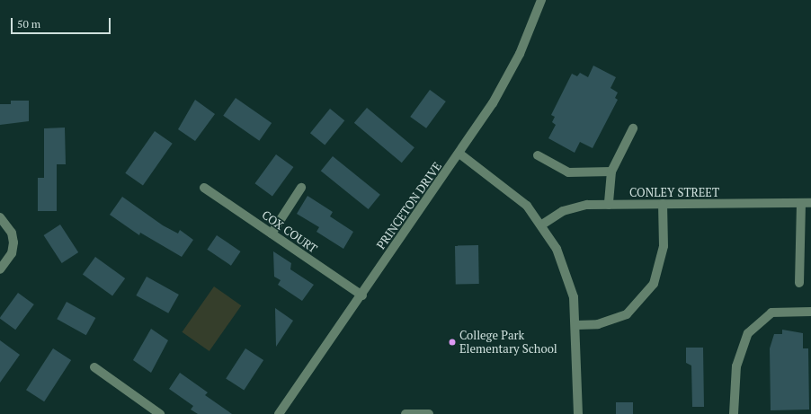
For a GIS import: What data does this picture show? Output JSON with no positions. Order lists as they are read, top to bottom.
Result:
{
  "streets": {
    "street": ["CONLEY STREET", "PRINCETON DRIVE", "COX COURT"]
  },
  "crossings": [
    ["PRINCETON DRIVE", "COX COURT"]
  ],
  "places": ["College Park Elementary School"],
  "scale_bar": "50 m"
}
